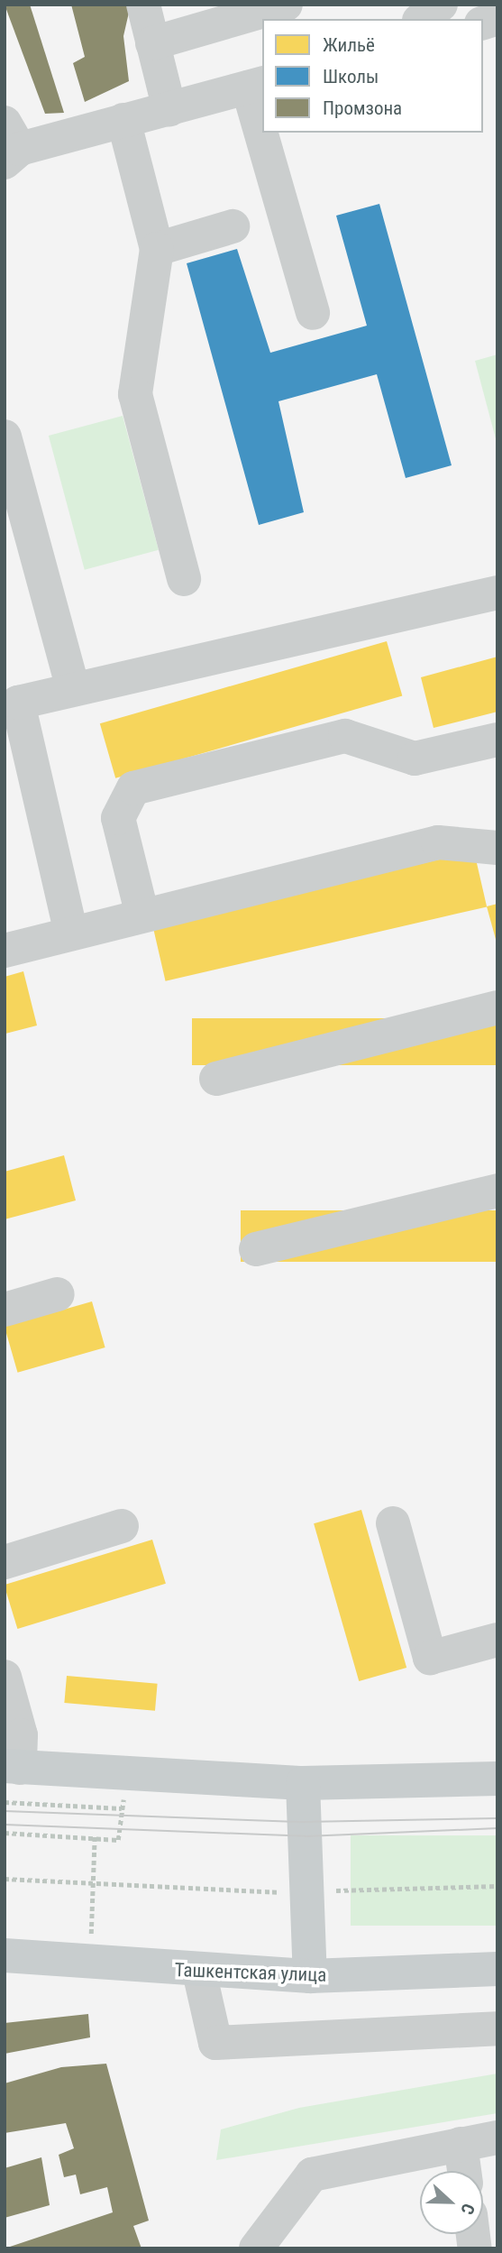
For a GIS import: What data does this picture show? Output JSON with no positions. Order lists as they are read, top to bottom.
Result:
{
  "streets": {
    "main road": ["Ташкентская улица"]
  },
  "legend": ["Жильё", "Школы", "Промзона"],
  "north": "right"
}
